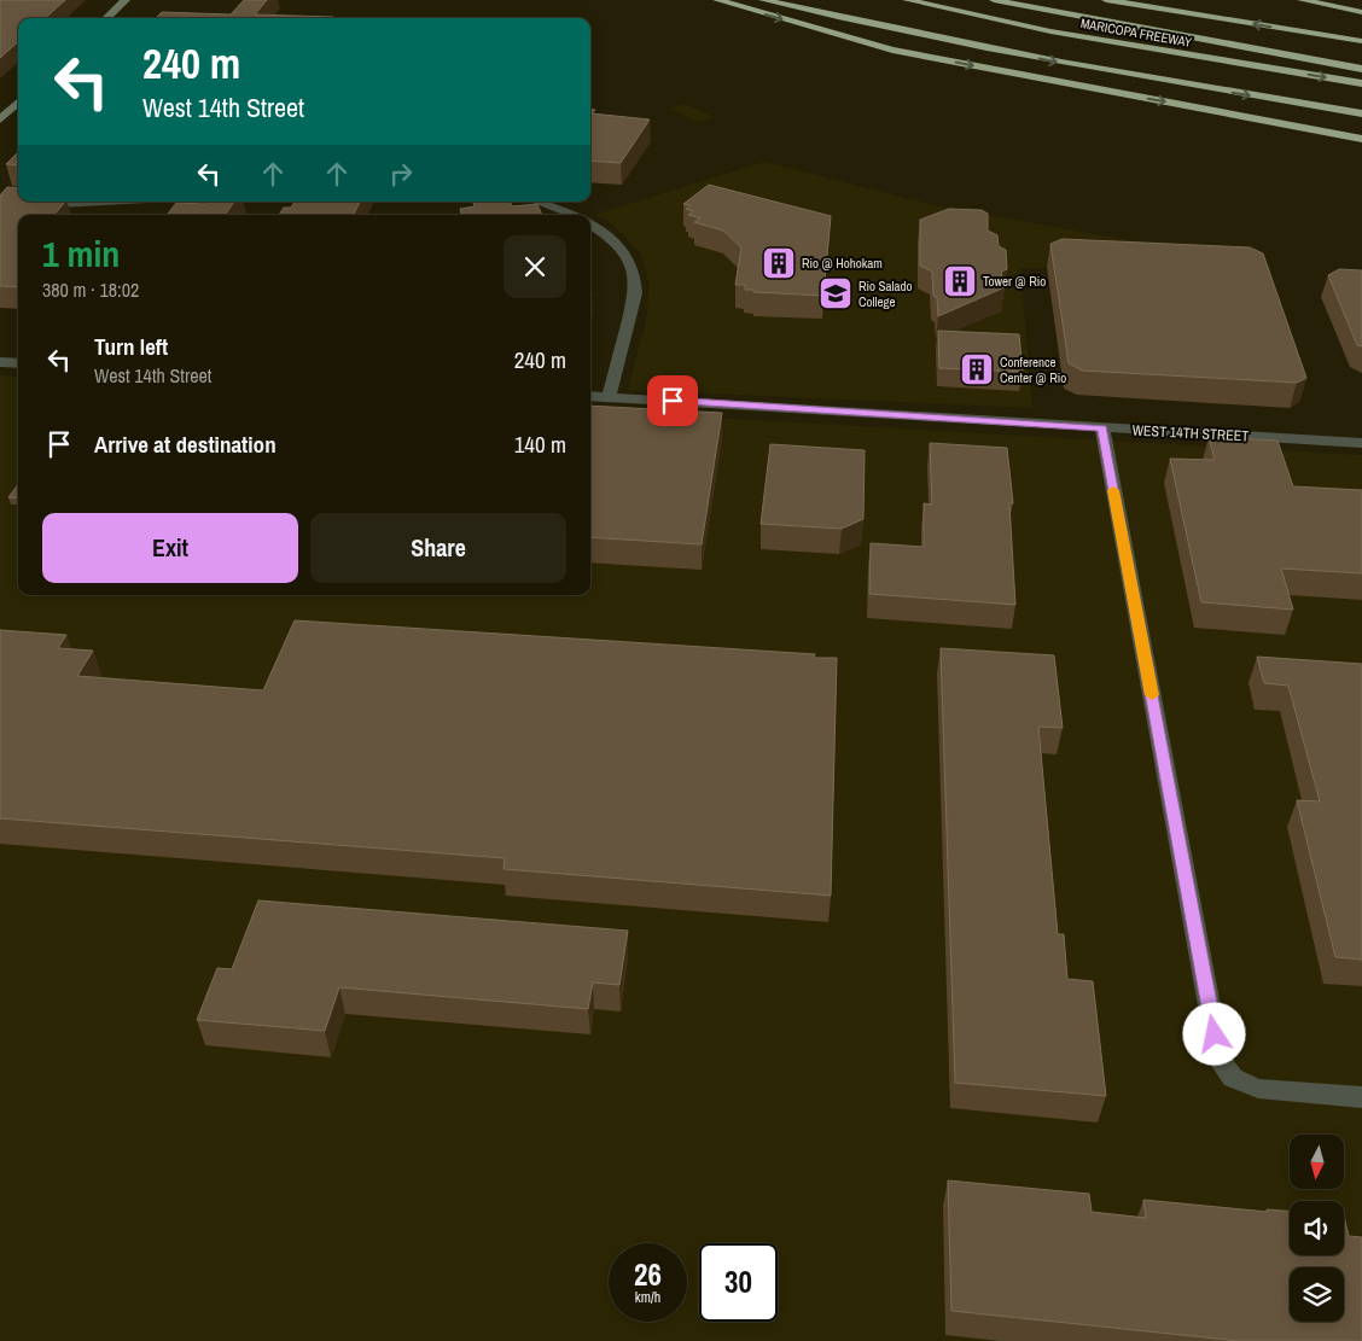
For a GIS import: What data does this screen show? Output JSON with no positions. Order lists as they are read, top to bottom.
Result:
{
  "streets": {
    "highway": ["MARICOPA FREEWAY"],
    "street": ["WEST 14TH STREET"]
  },
  "places": {
    "building": ["Rio @ Hohokam", "Tower @ Rio", "Conference Center @ Rio"],
    "school or university": ["Rio Salado College"]
  },
  "north": "bottom",
  "page": {
    "turn": ["240 m", "West 14th Street"],
    "heading": ["1 min", "380 m · 18:02"],
    "list": [
      {
        "name": "Turn left",
        "note": "West 14th Street",
        "value": "240 m"
      },
      {
        "name": "Arrive at destination",
        "value": "140 m"
      }
    ],
    "buttons": ["Exit", "Share"],
    "speed": "26 km/h",
    "limit": "30"
  }
}
